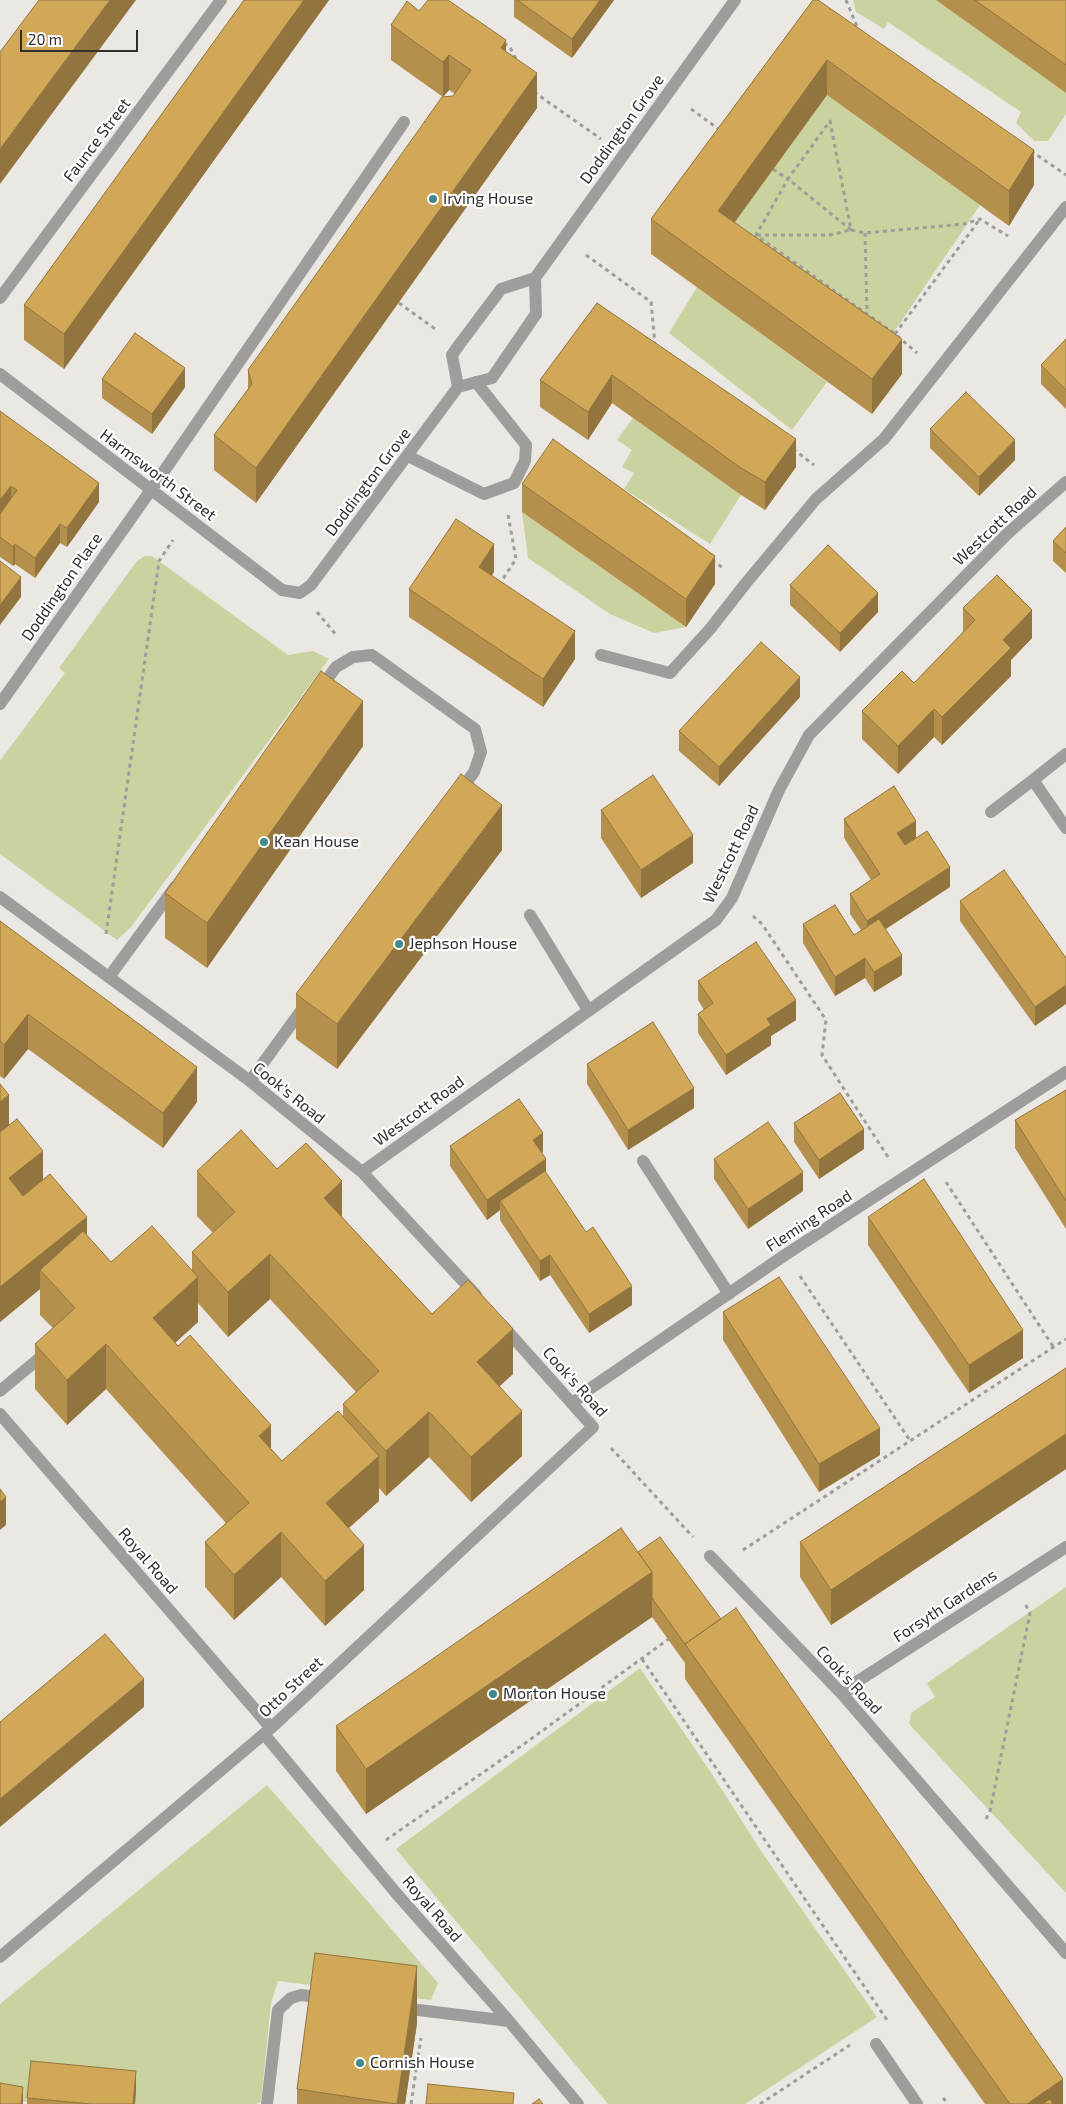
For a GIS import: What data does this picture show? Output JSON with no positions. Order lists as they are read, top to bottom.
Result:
{
  "streets": {
    "street": [
      "Doddington Grove",
      "Faunce Street",
      "Harmsworth Street",
      "Westcott Road",
      "Doddington Place",
      "Cook's Road",
      "Fleming Road",
      "Royal Road",
      "Forsyth Gardens",
      "Otto Street"
    ]
  },
  "crossings": [
    ["Doddington Grove", "Harmsworth Street"],
    ["Harmsworth Street", "Doddington Place"],
    ["Westcott Road", "Cook's Road"],
    ["Cook's Road", "Fleming Road"],
    ["Cook's Road", "Forsyth Gardens"],
    ["Cook's Road", "Otto Street"],
    ["Royal Road", "Otto Street"]
  ],
  "places": [
    "Irving House",
    "Kean House",
    "Jephson House",
    "Morton House",
    "Cornish House"
  ],
  "scale_bar": "20 m"
}
